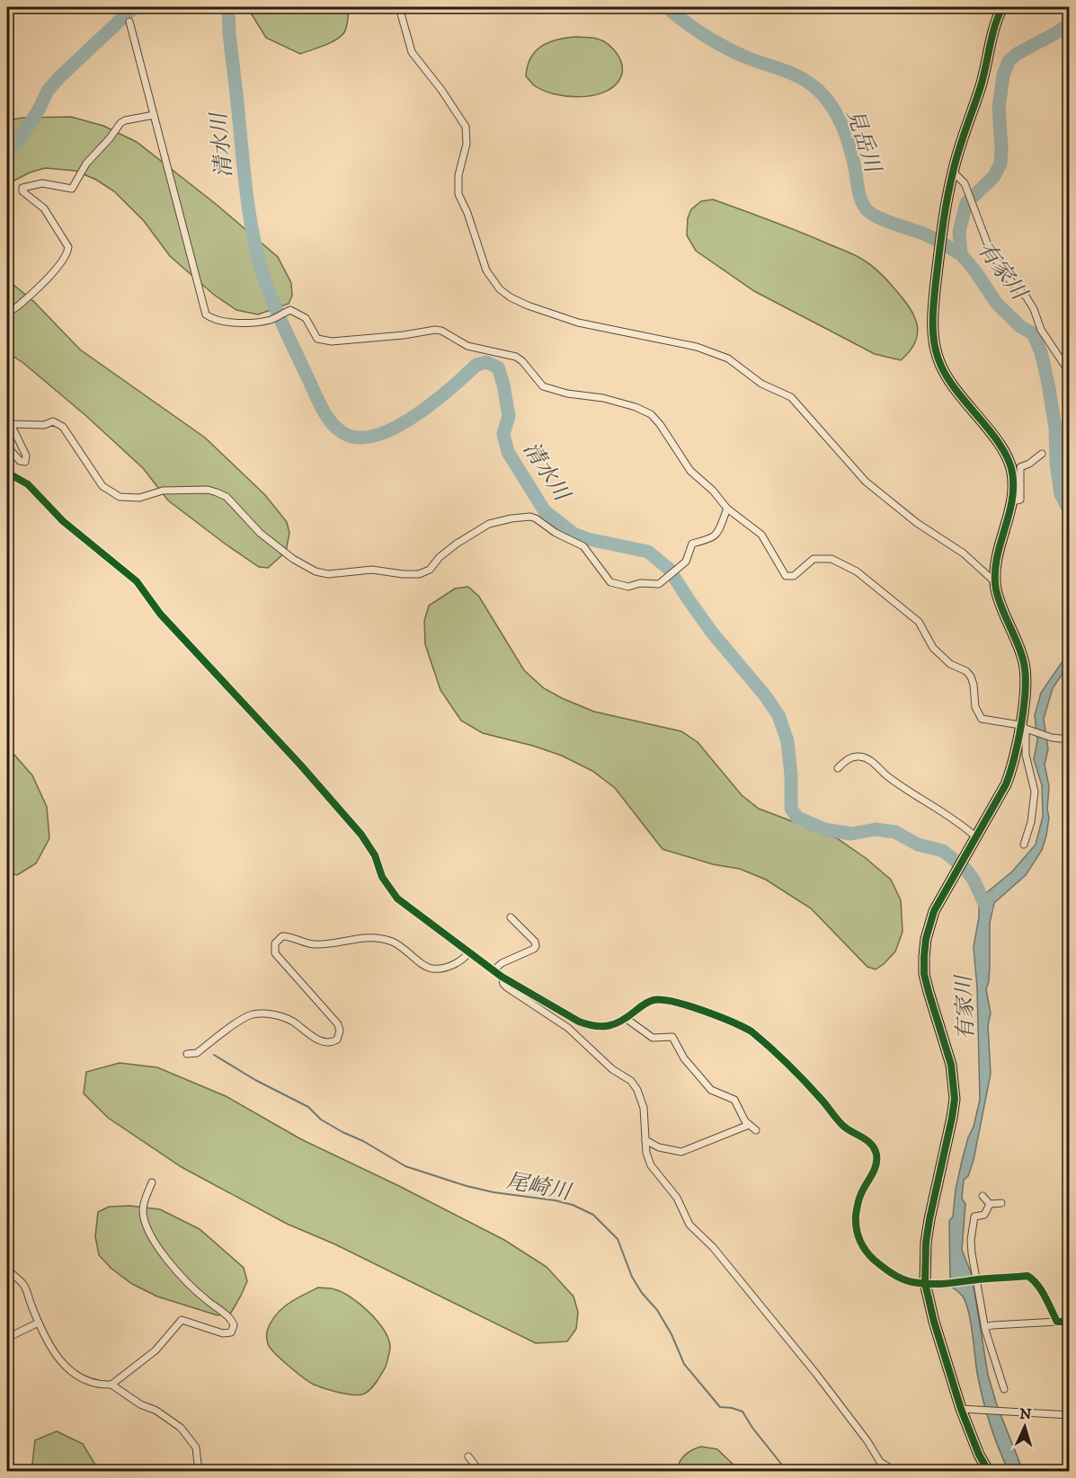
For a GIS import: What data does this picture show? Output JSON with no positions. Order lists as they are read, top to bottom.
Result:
{
  "water": [
    "見岳川",
    "清水川",
    "有家川",
    "尾崎川"
  ],
  "north": "top"
}
